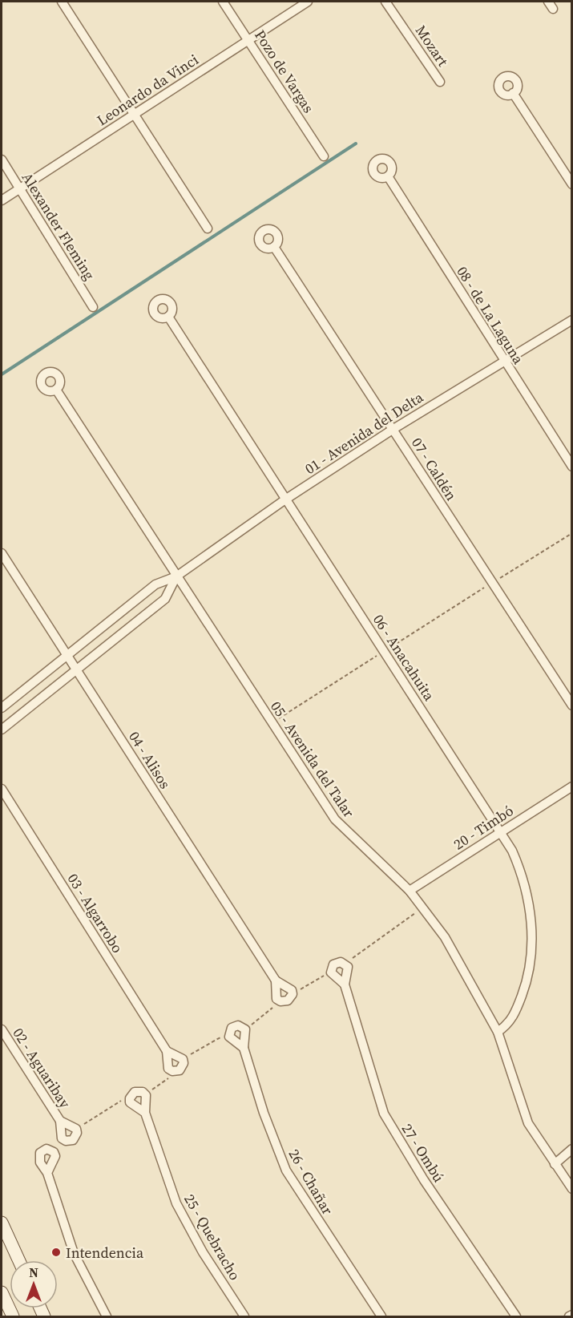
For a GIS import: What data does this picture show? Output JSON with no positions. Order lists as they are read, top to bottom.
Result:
{
  "streets": {
    "street": [
      "Mozart",
      "Pozo de Vargas",
      "Leonardo da Vinci",
      "Alexander Fleming",
      "08 - de La Laguna",
      "01 - Avenida del Delta",
      "07 - Caldén",
      "06 - Anacahuita",
      "05 - Avenida del Talar",
      "04 - Alisos",
      "20 - Timbó",
      "03 - Algarrobo",
      "02 - Aguaribay",
      "27 - Ombú",
      "26 - Chañar",
      "25 - Quebracho"
    ]
  },
  "crossings": [
    ["Pozo de Vargas", "Leonardo da Vinci"],
    ["Leonardo da Vinci", "Alexander Fleming"],
    ["08 - de La Laguna", "01 - Avenida del Delta"],
    ["01 - Avenida del Delta", "07 - Caldén"],
    ["01 - Avenida del Delta", "06 - Anacahuita"],
    ["01 - Avenida del Delta", "05 - Avenida del Talar"],
    ["01 - Avenida del Delta", "04 - Alisos"],
    ["06 - Anacahuita", "05 - Avenida del Talar"],
    ["06 - Anacahuita", "20 - Timbó"],
    ["05 - Avenida del Talar", "20 - Timbó"]
  ],
  "places": ["Intendencia"],
  "north": "top"
}
